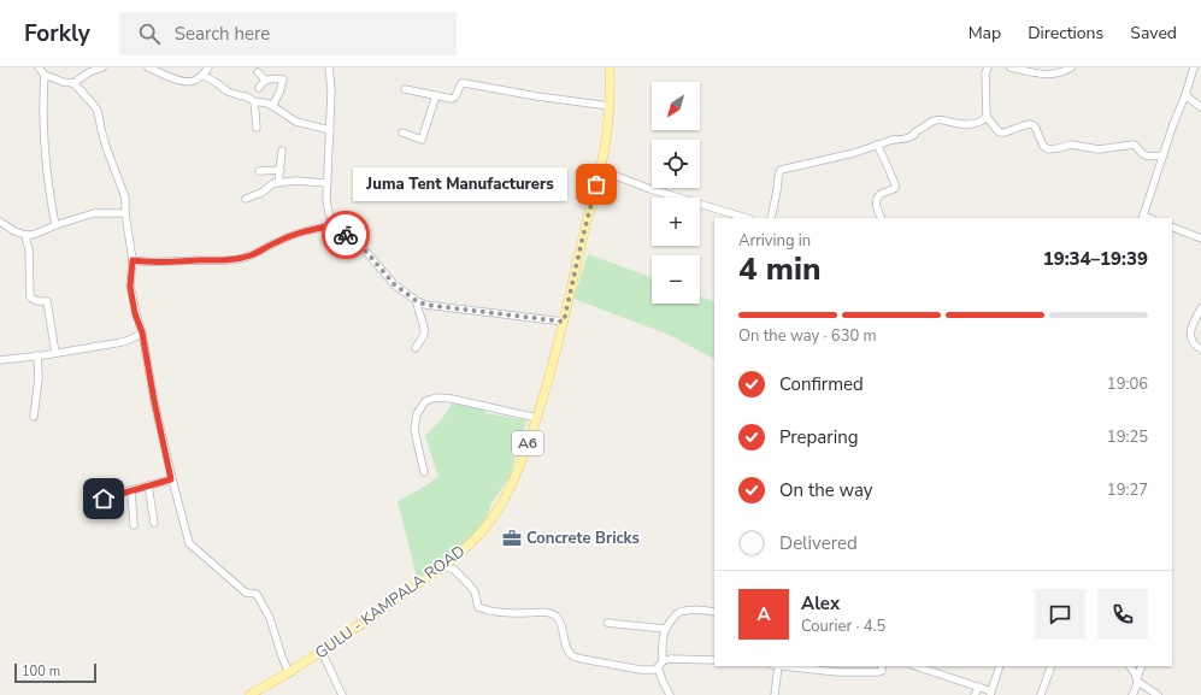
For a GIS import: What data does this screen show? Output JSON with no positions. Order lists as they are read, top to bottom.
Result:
{
  "streets": {
    "main road": ["A6", "GULU - KAMPALA ROAD"]
  },
  "places": {
    "other": ["Juma Tent Manufacturers"],
    "office": ["Concrete Bricks"]
  },
  "scale_bar": "100 m",
  "north": "bottom left",
  "page": {
    "header": "Forkly",
    "search": "Search here",
    "nav": ["Map", "Directions", "Saved"],
    "map_buttons": ["+", "−"],
    "bubble": "Juma Tent Manufacturers",
    "heading": ["4 min", "Arriving in", "19:34–19:39"],
    "panel": ["Alex", "Courier · 4.5"],
    "bar": "On the way · 630 m",
    "list": [
      ["Confirmed", "19:06"],
      ["Preparing", "19:25"],
      ["On the way", "19:27"],
      "Delivered"
    ],
    "round": "A",
    "scale": "100 m"
  }
}
